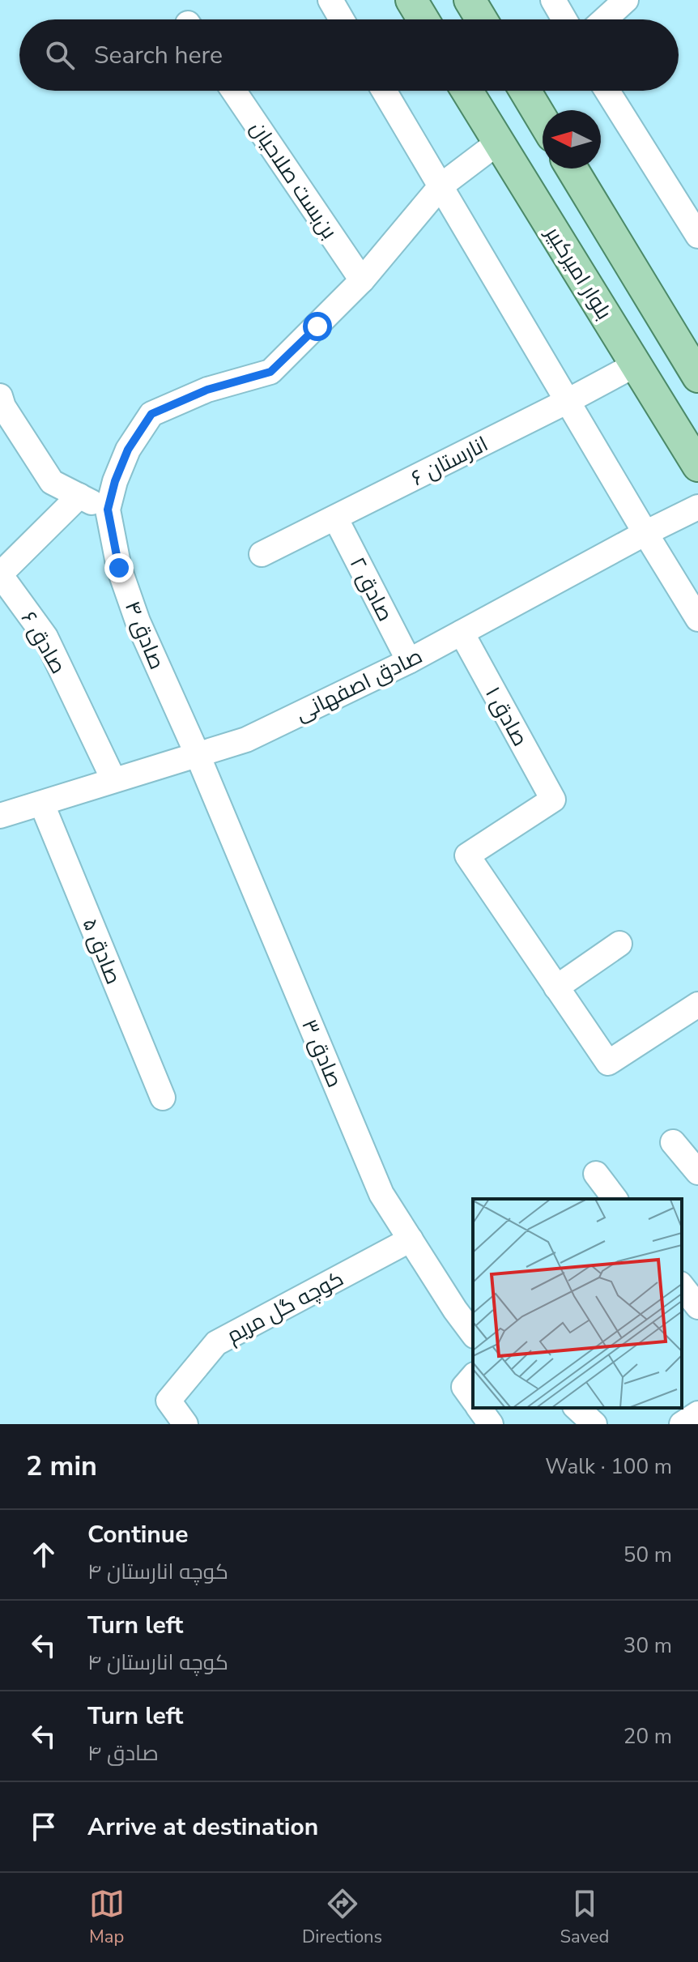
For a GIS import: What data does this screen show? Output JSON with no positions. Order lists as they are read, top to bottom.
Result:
{
  "streets": {
    "main road": ["بلوار امیرکبیر"],
    "street": [
      "بن‌بست صلاحیان",
      "انارستان ۶",
      "صادق ۲",
      "صادق ۴",
      "صادق ۶",
      "صادق اصفهانی",
      "صادق ۱",
      "صادق ۵",
      "صادق ۳",
      "کوچه گل مریم"
    ]
  },
  "crossings": [
    ["بلوار امیرکبیر", "انارستان ۶"],
    ["انارستان ۶", "صادق ۲"],
    ["صادق ۲", "صادق اصفهانی"],
    ["صادق ۴", "صادق اصفهانی"],
    ["صادق ۴", "صادق ۳"],
    ["صادق ۶", "صادق اصفهانی"],
    ["صادق اصفهانی", "صادق ۱"],
    ["صادق اصفهانی", "صادق ۵"],
    ["صادق اصفهانی", "صادق ۳"],
    ["صادق ۳", "کوچه گل مریم"]
  ],
  "north": "left",
  "page": {
    "search": "Search here",
    "heading": ["2 min", "Walk · 100 m"],
    "list": [
      ["Continue", "کوچه انارستان ۴", "50 m"],
      ["Turn left", "کوچه انارستان ۴", "30 m"],
      ["Turn left", "صادق ۴", "20 m"],
      "Arrive at destination"
    ],
    "nav": ["Map", "Directions", "Saved"]
  }
}
